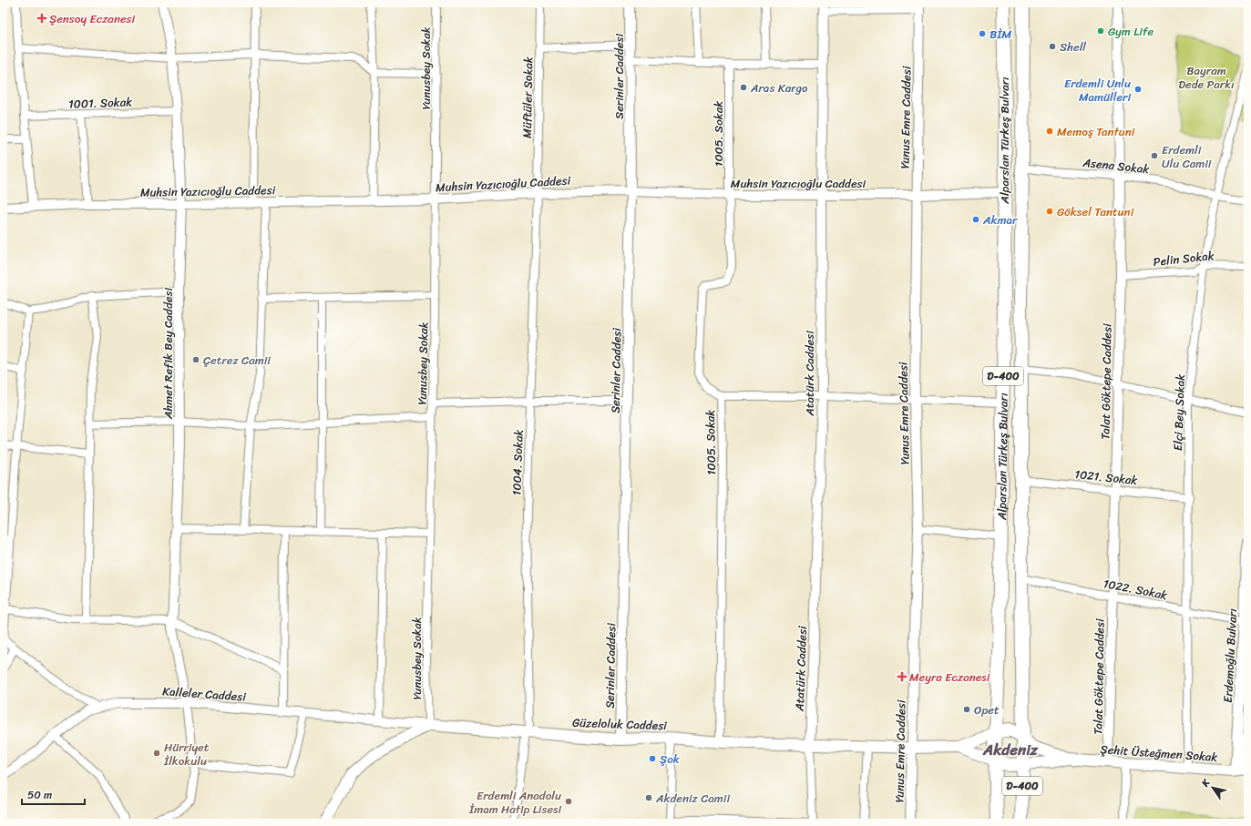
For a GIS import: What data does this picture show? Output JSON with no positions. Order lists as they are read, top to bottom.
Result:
{
  "streets": {
    "highway": ["Alparslan Türkeş Bulvarı", "D-400"],
    "main road": ["Erdemoğlu Bulvarı", "Güzeloluk Caddesi", "Şehit Üsteğmen Sokak"],
    "street": [
      "Yunusbey Sokak",
      "Serinler Caddesi",
      "Müftüler Sokak",
      "1001. Sokak",
      "Yunus Emre Caddesi",
      "1005. Sokak",
      "Asena Sokak",
      "Muhsin Yazıcıoğlu Caddesi",
      "Pelin Sokak",
      "Ahmet Refik Bey Caddesi",
      "Atatürk Caddesi",
      "Talat Göktepe Caddesi",
      "Elçi Bey Sokak",
      "1004. Sokak",
      "1021. Sokak",
      "1022. Sokak",
      "Kalleler Caddesi"
    ]
  },
  "crossings": [
    ["Yunusbey Sokak", "Muhsin Yazıcıoğlu Caddesi"],
    ["Yunusbey Sokak", "Kalleler Caddesi"],
    ["Yunusbey Sokak", "Güzeloluk Caddesi"],
    ["Serinler Caddesi", "Muhsin Yazıcıoğlu Caddesi"],
    ["Serinler Caddesi", "Güzeloluk Caddesi"],
    ["Müftüler Sokak", "Muhsin Yazıcıoğlu Caddesi"],
    ["Müftüler Sokak", "1004. Sokak"],
    ["1001. Sokak", "Ahmet Refik Bey Caddesi"],
    ["Yunus Emre Caddesi", "Muhsin Yazıcıoğlu Caddesi"],
    ["Yunus Emre Caddesi", "Güzeloluk Caddesi"],
    ["1005. Sokak", "Muhsin Yazıcıoğlu Caddesi"],
    ["1005. Sokak", "Güzeloluk Caddesi"],
    ["Alparslan Türkeş Bulvarı", "Asena Sokak"],
    ["Alparslan Türkeş Bulvarı", "Muhsin Yazıcıoğlu Caddesi"],
    ["Alparslan Türkeş Bulvarı", "1021. Sokak"],
    ["Alparslan Türkeş Bulvarı", "1022. Sokak"],
    ["Alparslan Türkeş Bulvarı", "Güzeloluk Caddesi"],
    ["Alparslan Türkeş Bulvarı", "Şehit Üsteğmen Sokak"],
    ["Asena Sokak", "Talat Göktepe Caddesi"],
    ["Asena Sokak", "Elçi Bey Sokak"],
    ["Muhsin Yazıcıoğlu Caddesi", "Ahmet Refik Bey Caddesi"],
    ["Muhsin Yazıcıoğlu Caddesi", "Atatürk Caddesi"],
    ["Muhsin Yazıcıoğlu Caddesi", "1004. Sokak"],
    ["Pelin Sokak", "Talat Göktepe Caddesi"],
    ["Pelin Sokak", "Elçi Bey Sokak"],
    ["Ahmet Refik Bey Caddesi", "Kalleler Caddesi"],
    ["Atatürk Caddesi", "Güzeloluk Caddesi"],
    ["Talat Göktepe Caddesi", "1021. Sokak"],
    ["Talat Göktepe Caddesi", "1022. Sokak"],
    ["Talat Göktepe Caddesi", "Şehit Üsteğmen Sokak"],
    ["Elçi Bey Sokak", "1021. Sokak"],
    ["Elçi Bey Sokak", "1022. Sokak"],
    ["Elçi Bey Sokak", "Şehit Üsteğmen Sokak"],
    ["1004. Sokak", "Güzeloluk Caddesi"],
    ["1022. Sokak", "Erdemoğlu Bulvarı"],
    ["Erdemoğlu Bulvarı", "Şehit Üsteğmen Sokak"],
    ["Kalleler Caddesi", "Güzeloluk Caddesi"]
  ],
  "districts": ["Akdeniz"],
  "parks": ["Bayram Dede Parkı"],
  "places": {
    "health": ["Şensoy Eczanesi", "Meyra Eczanesi"],
    "other": [
      "Gym Life",
      "BİM",
      "Shell",
      "Aras Kargo",
      "Erdemli Unlu Mamülleri",
      "Memoş Tantuni",
      "Erdemli Ulu Camii",
      "Göksel Tantuni",
      "Akmar",
      "Çetrez Camii",
      "Opet",
      "Hürriyet İlkokulu",
      "Şok",
      "Akdeniz Camii",
      "Erdemli Anadolu İmam Hatip Lisesi"
    ]
  },
  "scale_bar": "50 m",
  "north": "top left"
}
